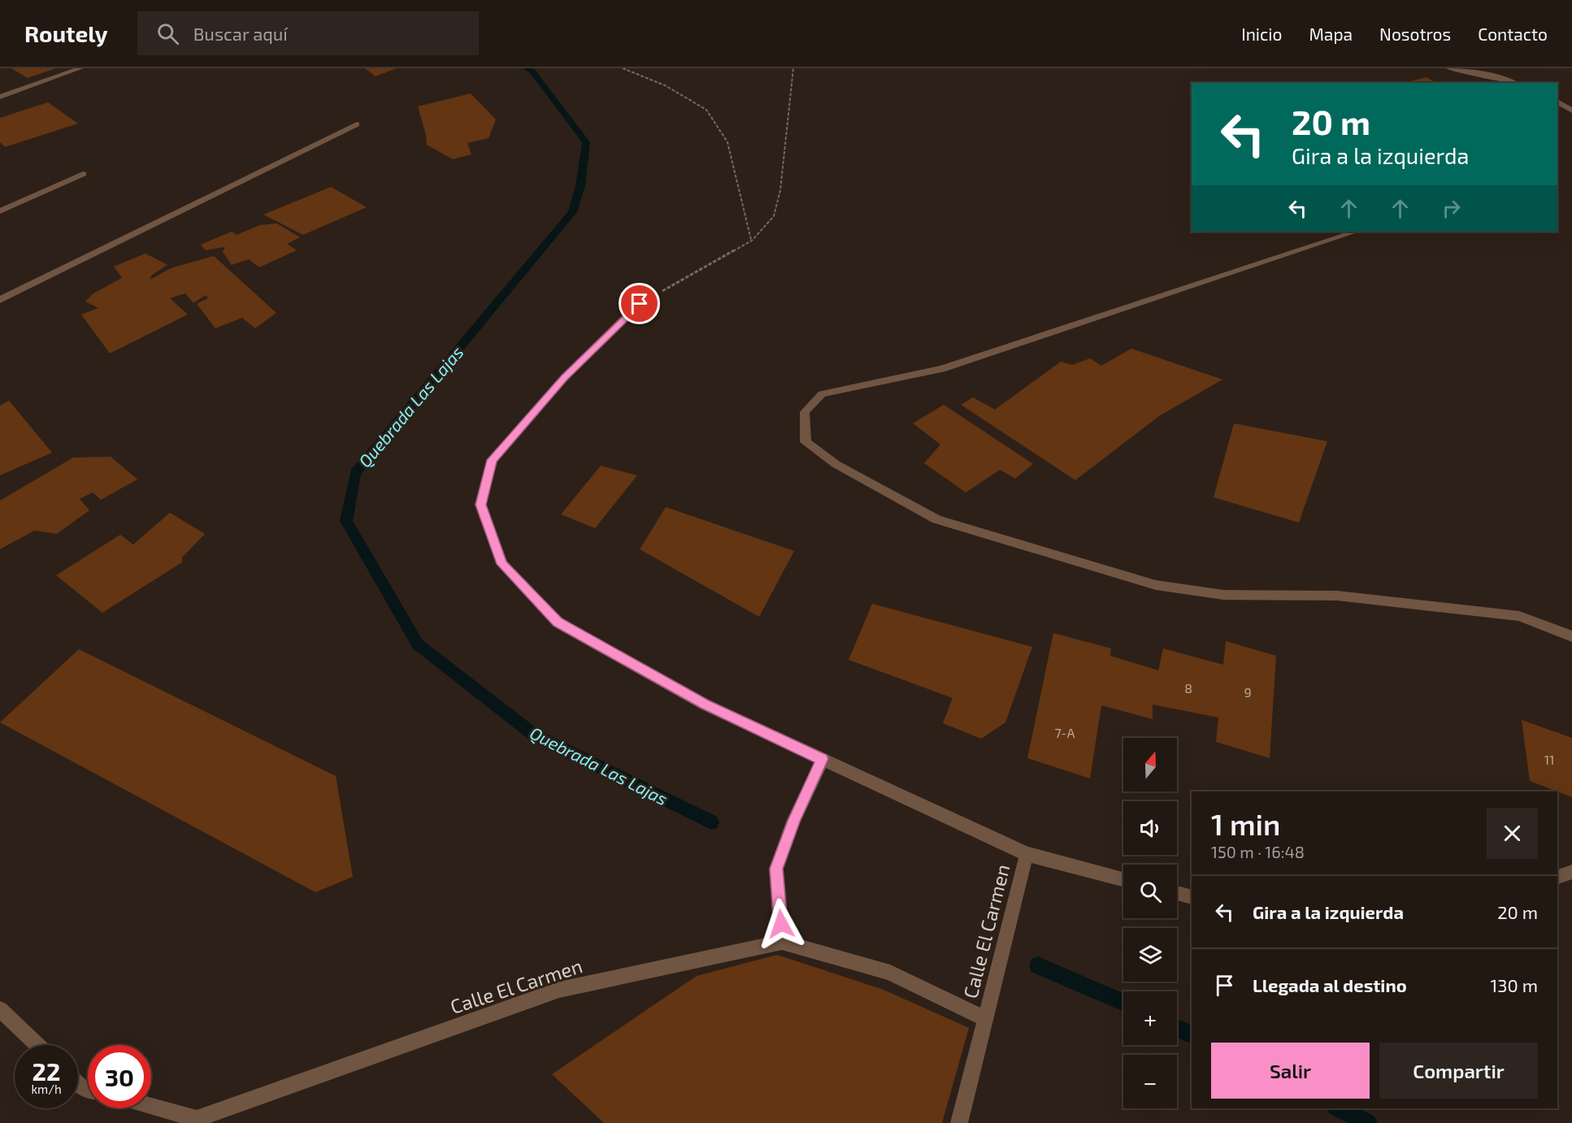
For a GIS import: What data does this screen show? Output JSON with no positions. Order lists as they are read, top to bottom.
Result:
{
  "streets": {
    "street": ["Calle El Carmen"]
  },
  "water": ["Quebrada Las Lajas"],
  "house_numbers": [
    "8",
    "9",
    "7-A",
    "11"
  ],
  "north": "top",
  "page": {
    "header": "Routely",
    "search": "Buscar aquí",
    "nav": [
      "Inicio",
      "Mapa",
      "Nosotros",
      "Contacto"
    ],
    "turn": ["20 m", "Gira a la izquierda"],
    "map_buttons": ["+", "−"],
    "heading": ["1 min", "150 m · 16:48"],
    "list": [
      {
        "name": "Gira a la izquierda",
        "value": "20 m"
      },
      {
        "name": "Llegada al destino",
        "value": "130 m"
      }
    ],
    "buttons": ["Salir", "Compartir"],
    "speed": "22 km/h",
    "limit": "30"
  }
}
